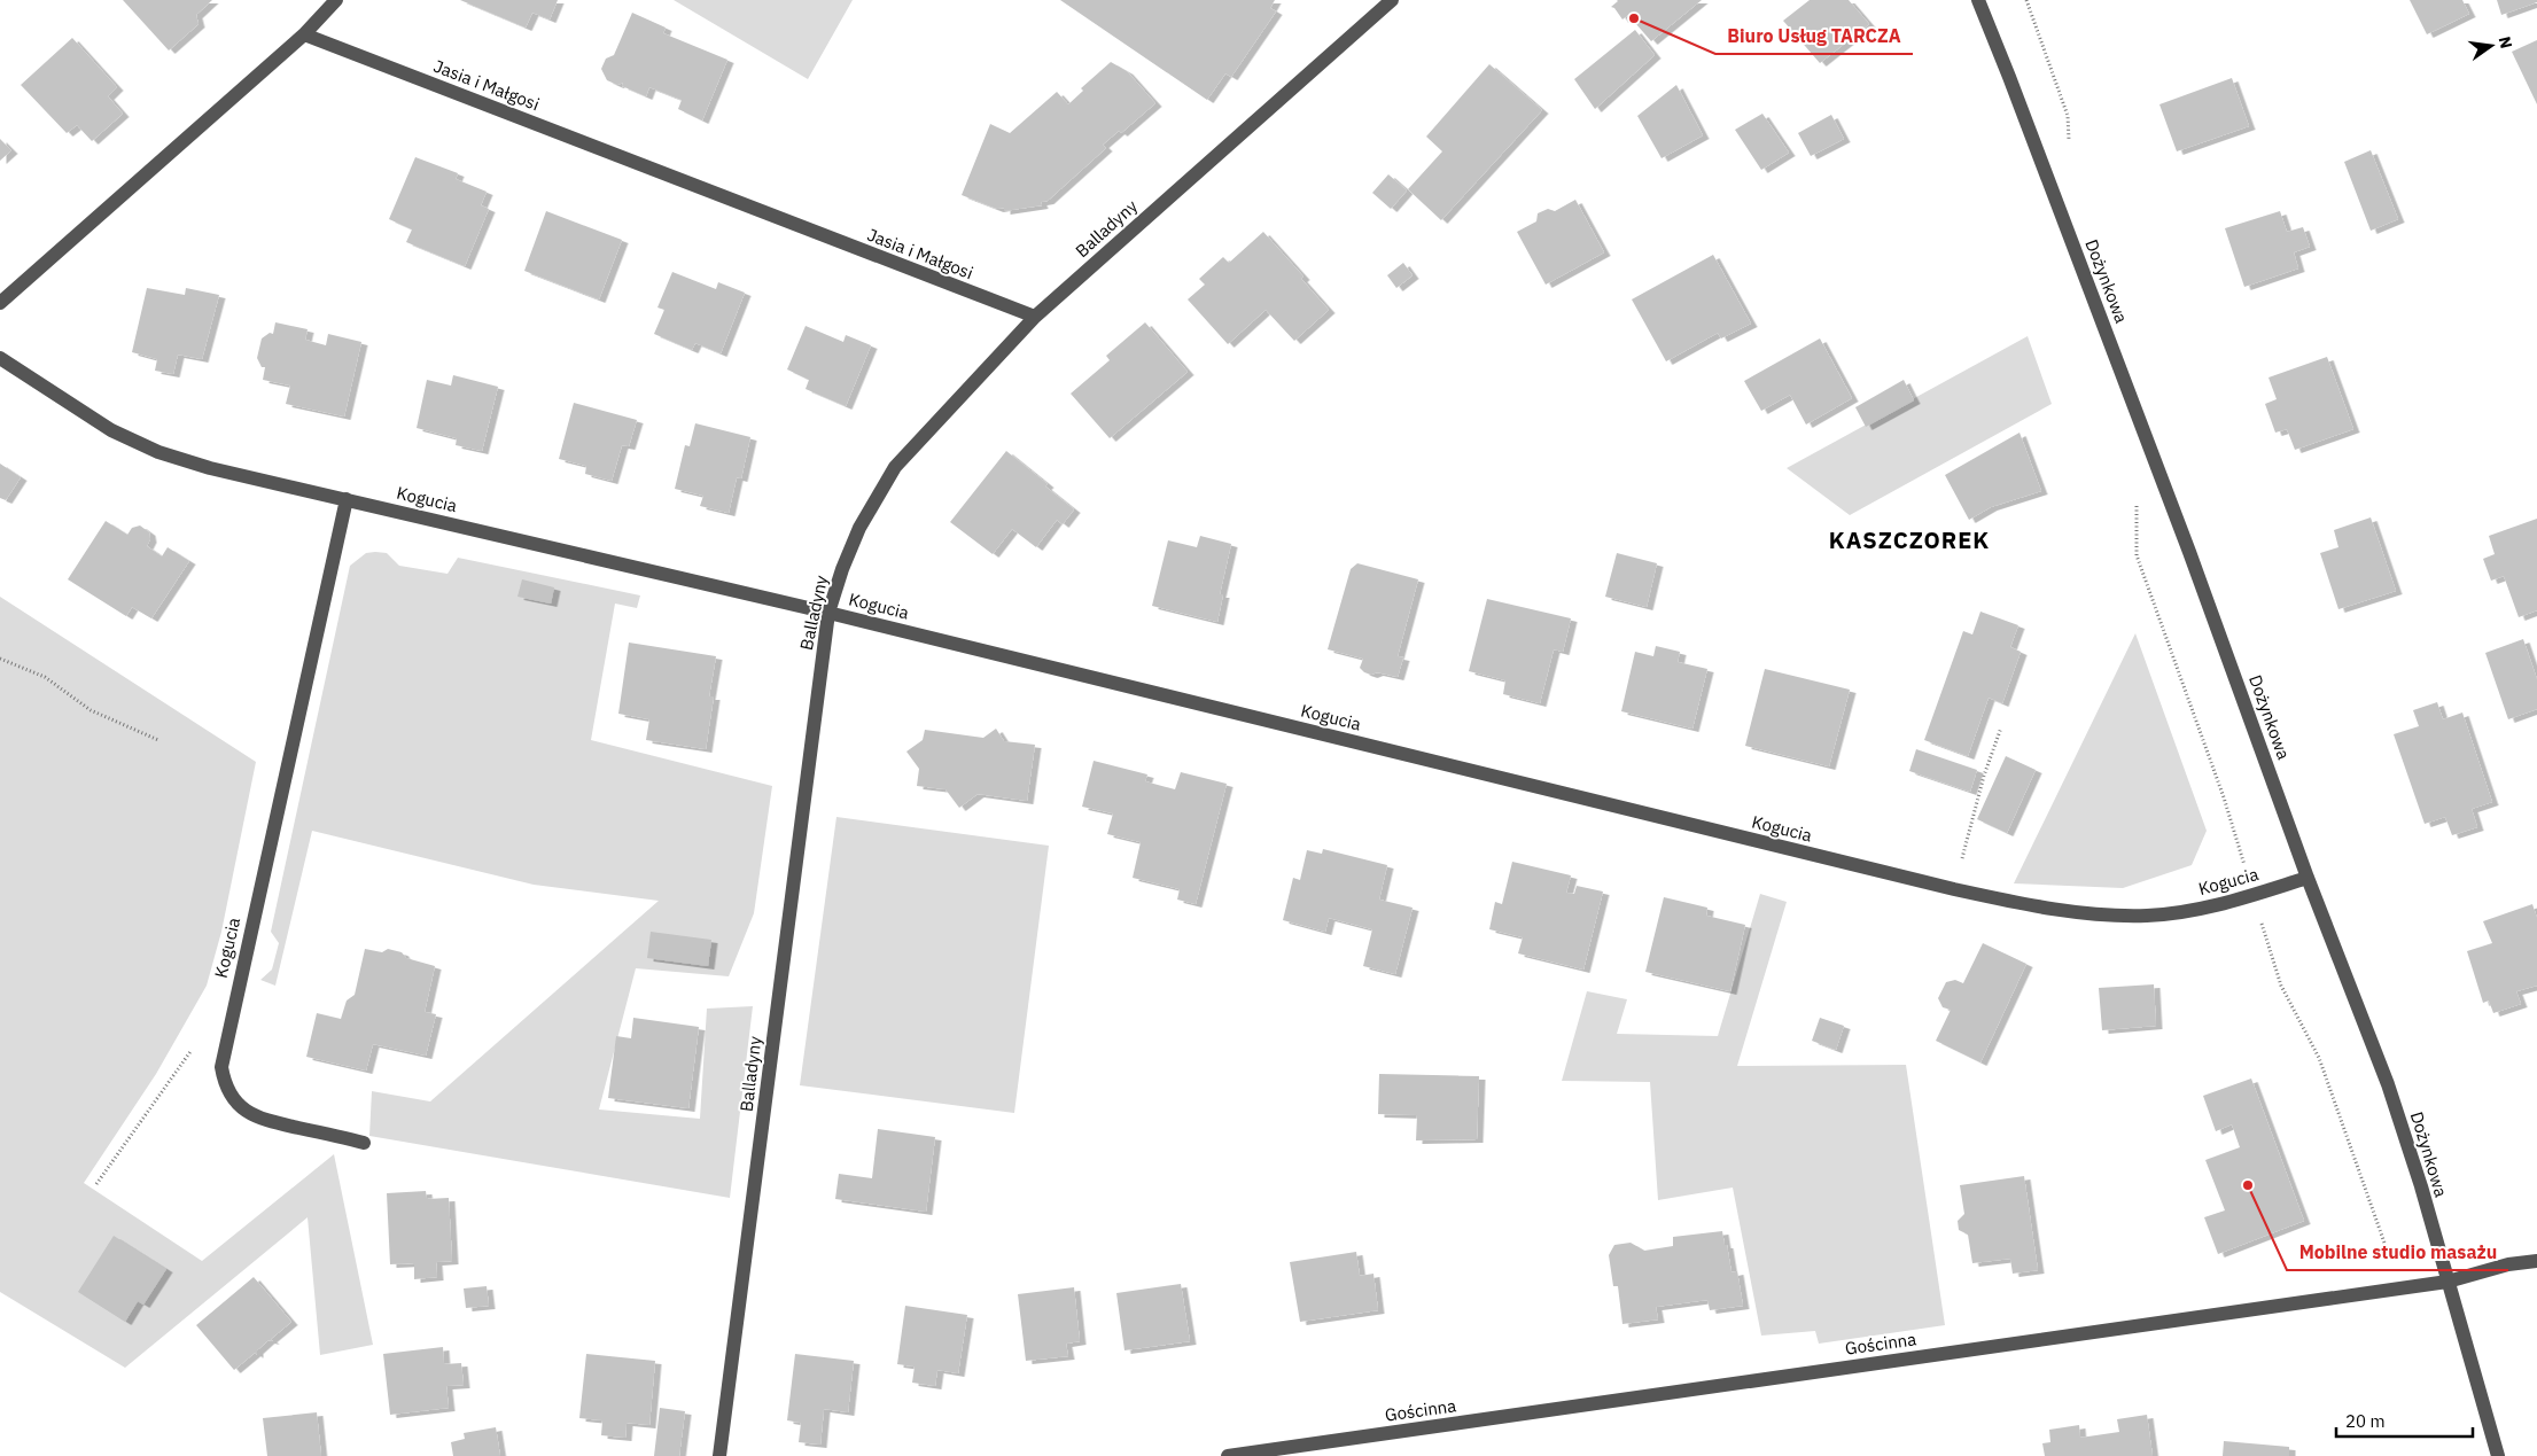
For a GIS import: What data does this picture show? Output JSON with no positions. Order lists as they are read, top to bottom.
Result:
{
  "streets": {
    "street": [
      "Jasia i Małgosi",
      "Balladyny",
      "Dożynkowa",
      "Kogucia",
      "Gościnna"
    ]
  },
  "crossings": [
    ["Jasia i Małgosi", "Balladyny"],
    ["Balladyny", "Kogucia"],
    ["Dożynkowa", "Kogucia"],
    ["Dożynkowa", "Gościnna"]
  ],
  "districts": ["KASZCZOREK"],
  "places": ["Biuro Usług TARCZA", "Mobilne studio masażu"],
  "scale_bar": "20 m",
  "north": "right"
}
